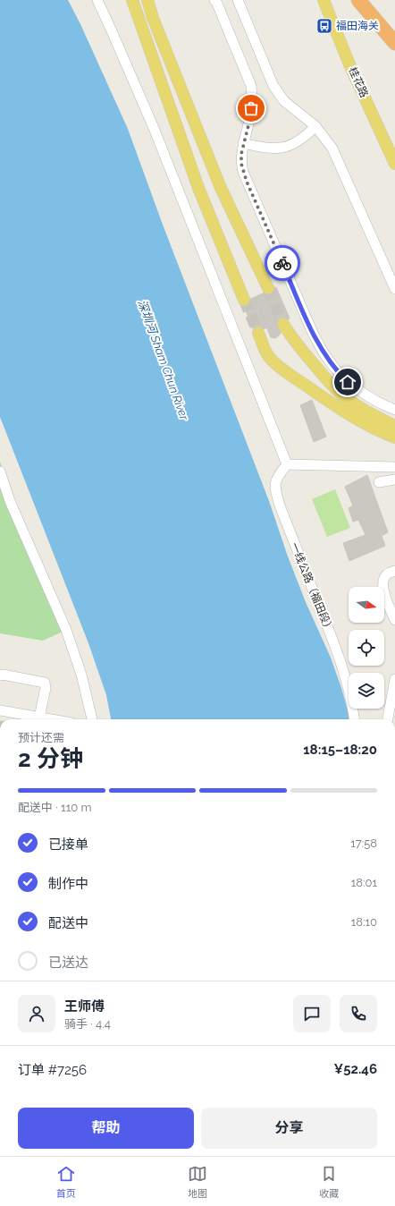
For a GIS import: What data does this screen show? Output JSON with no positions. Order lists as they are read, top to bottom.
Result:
{
  "streets": {
    "main road": ["桂花路"],
    "street": ["一线公路（福田段）"]
  },
  "water": ["深圳河 Sham Chun River"],
  "places": {
    "bus stop": ["福田海关"]
  },
  "north": "right",
  "page": {
    "heading": ["2 分钟", "预计还需", "18:15–18:20"],
    "panel": [
      "王师傅",
      "骑手 · 4.4",
      "订单 #7256",
      "¥52.46"
    ],
    "bar": "配送中 · 110 m",
    "list": [
      ["已接单", "17:58"],
      ["制作中", "18:01"],
      ["配送中", "18:10"],
      "已送达"
    ],
    "buttons": ["帮助", "分享"],
    "tabs": ["首页", "地图", "收藏"]
  }
}
